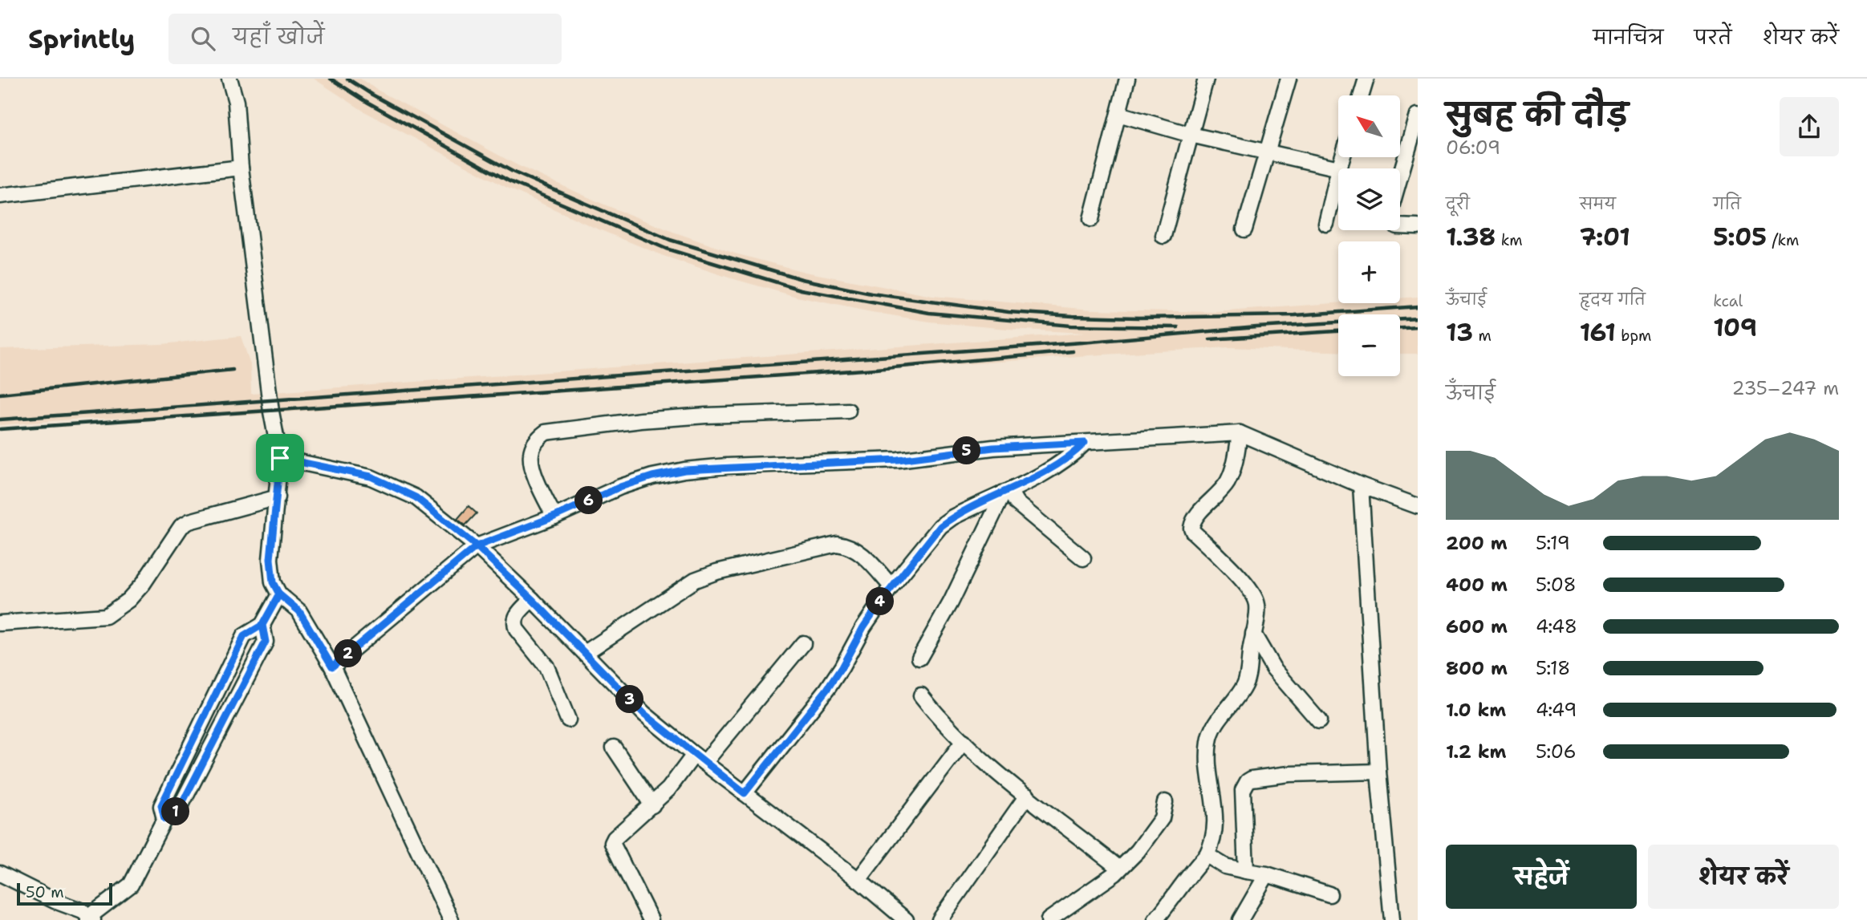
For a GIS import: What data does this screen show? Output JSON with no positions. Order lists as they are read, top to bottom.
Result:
{
  "scale_bar": "50 m",
  "north": "top left",
  "page": {
    "header": "Sprintly",
    "search": "यहाँ खोजें",
    "nav": ["मानचित्र", "परतें", "शेयर करें"],
    "heading": ["सुबह की दौड़", "06:09"],
    "map_buttons": ["+", "−"],
    "stats": [
      ["दूरी", "1.38 km"],
      ["समय", "7:01"],
      ["गति", "5:05 /km"],
      ["ऊँचाई", "13 m"],
      ["हृदय गति", "161 bpm"],
      ["kcal", "109"]
    ],
    "chart": ["ऊँचाई", "235–247 m"],
    "pins": [
      "5",
      "6",
      "4",
      "2",
      "3",
      "1"
    ],
    "list": [
      {
        "name": "200 m",
        "note": "5:19"
      },
      {
        "name": "400 m",
        "note": "5:08"
      },
      {
        "name": "600 m",
        "note": "4:48"
      },
      {
        "name": "800 m",
        "note": "5:18"
      },
      {
        "name": "1.0 km",
        "note": "4:49"
      },
      {
        "name": "1.2 km",
        "note": "5:06"
      }
    ],
    "buttons": ["सहेजें", "शेयर करें"],
    "scale": "50 m"
  }
}
